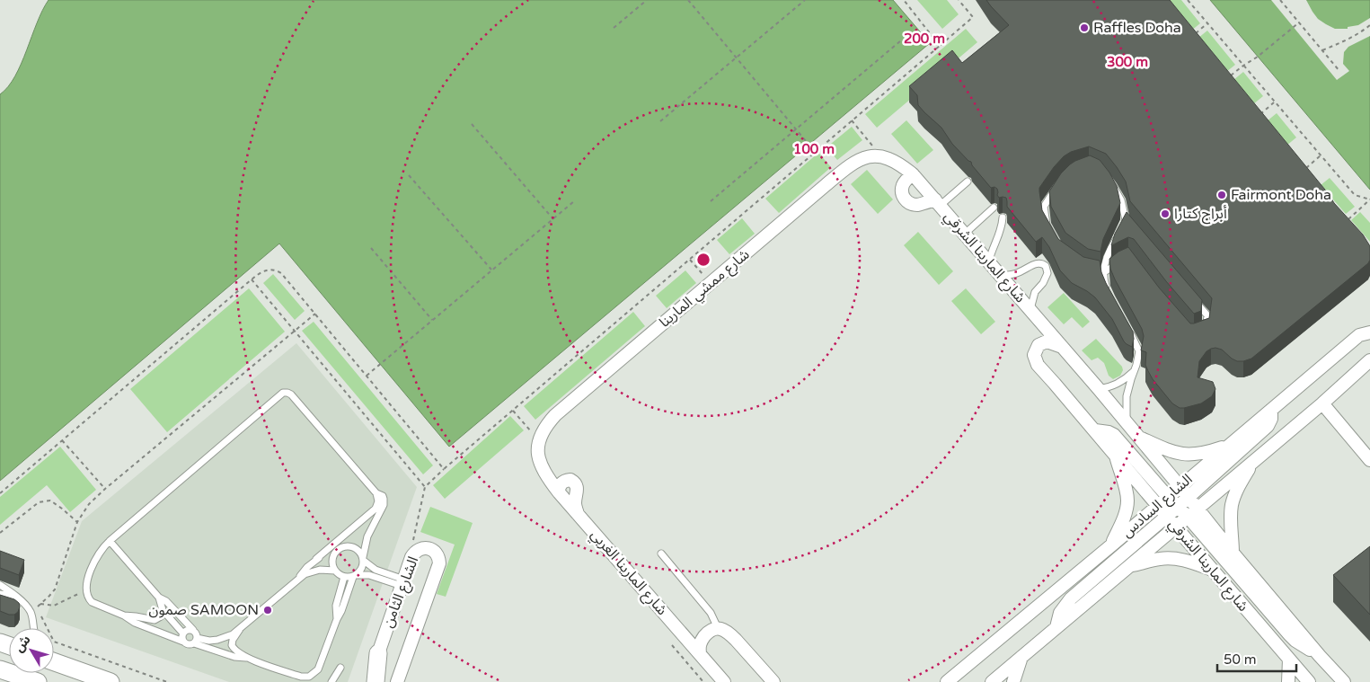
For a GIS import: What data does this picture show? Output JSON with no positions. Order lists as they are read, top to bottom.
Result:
{
  "streets": {
    "street": [
      "شارع المارينا الشرقي",
      "شارع ممشي المارينا",
      "الشارع السادس",
      "شارع المارينا الغربي",
      "الشارع الثامن"
    ]
  },
  "crossings": [
    ["شارع المارينا الشرقي", "شارع ممشي المارينا"],
    ["شارع المارينا الشرقي", "الشارع السادس"],
    ["شارع ممشي المارينا", "شارع المارينا الغربي"]
  ],
  "places": [
    "Raffles Doha",
    "Fairmont Doha",
    "أبراج كتارا",
    "صمون SAMOON"
  ],
  "scale_bar": "50 m",
  "north": "top left",
  "rings": ["200 m", "300 m", "100 m"]
}
